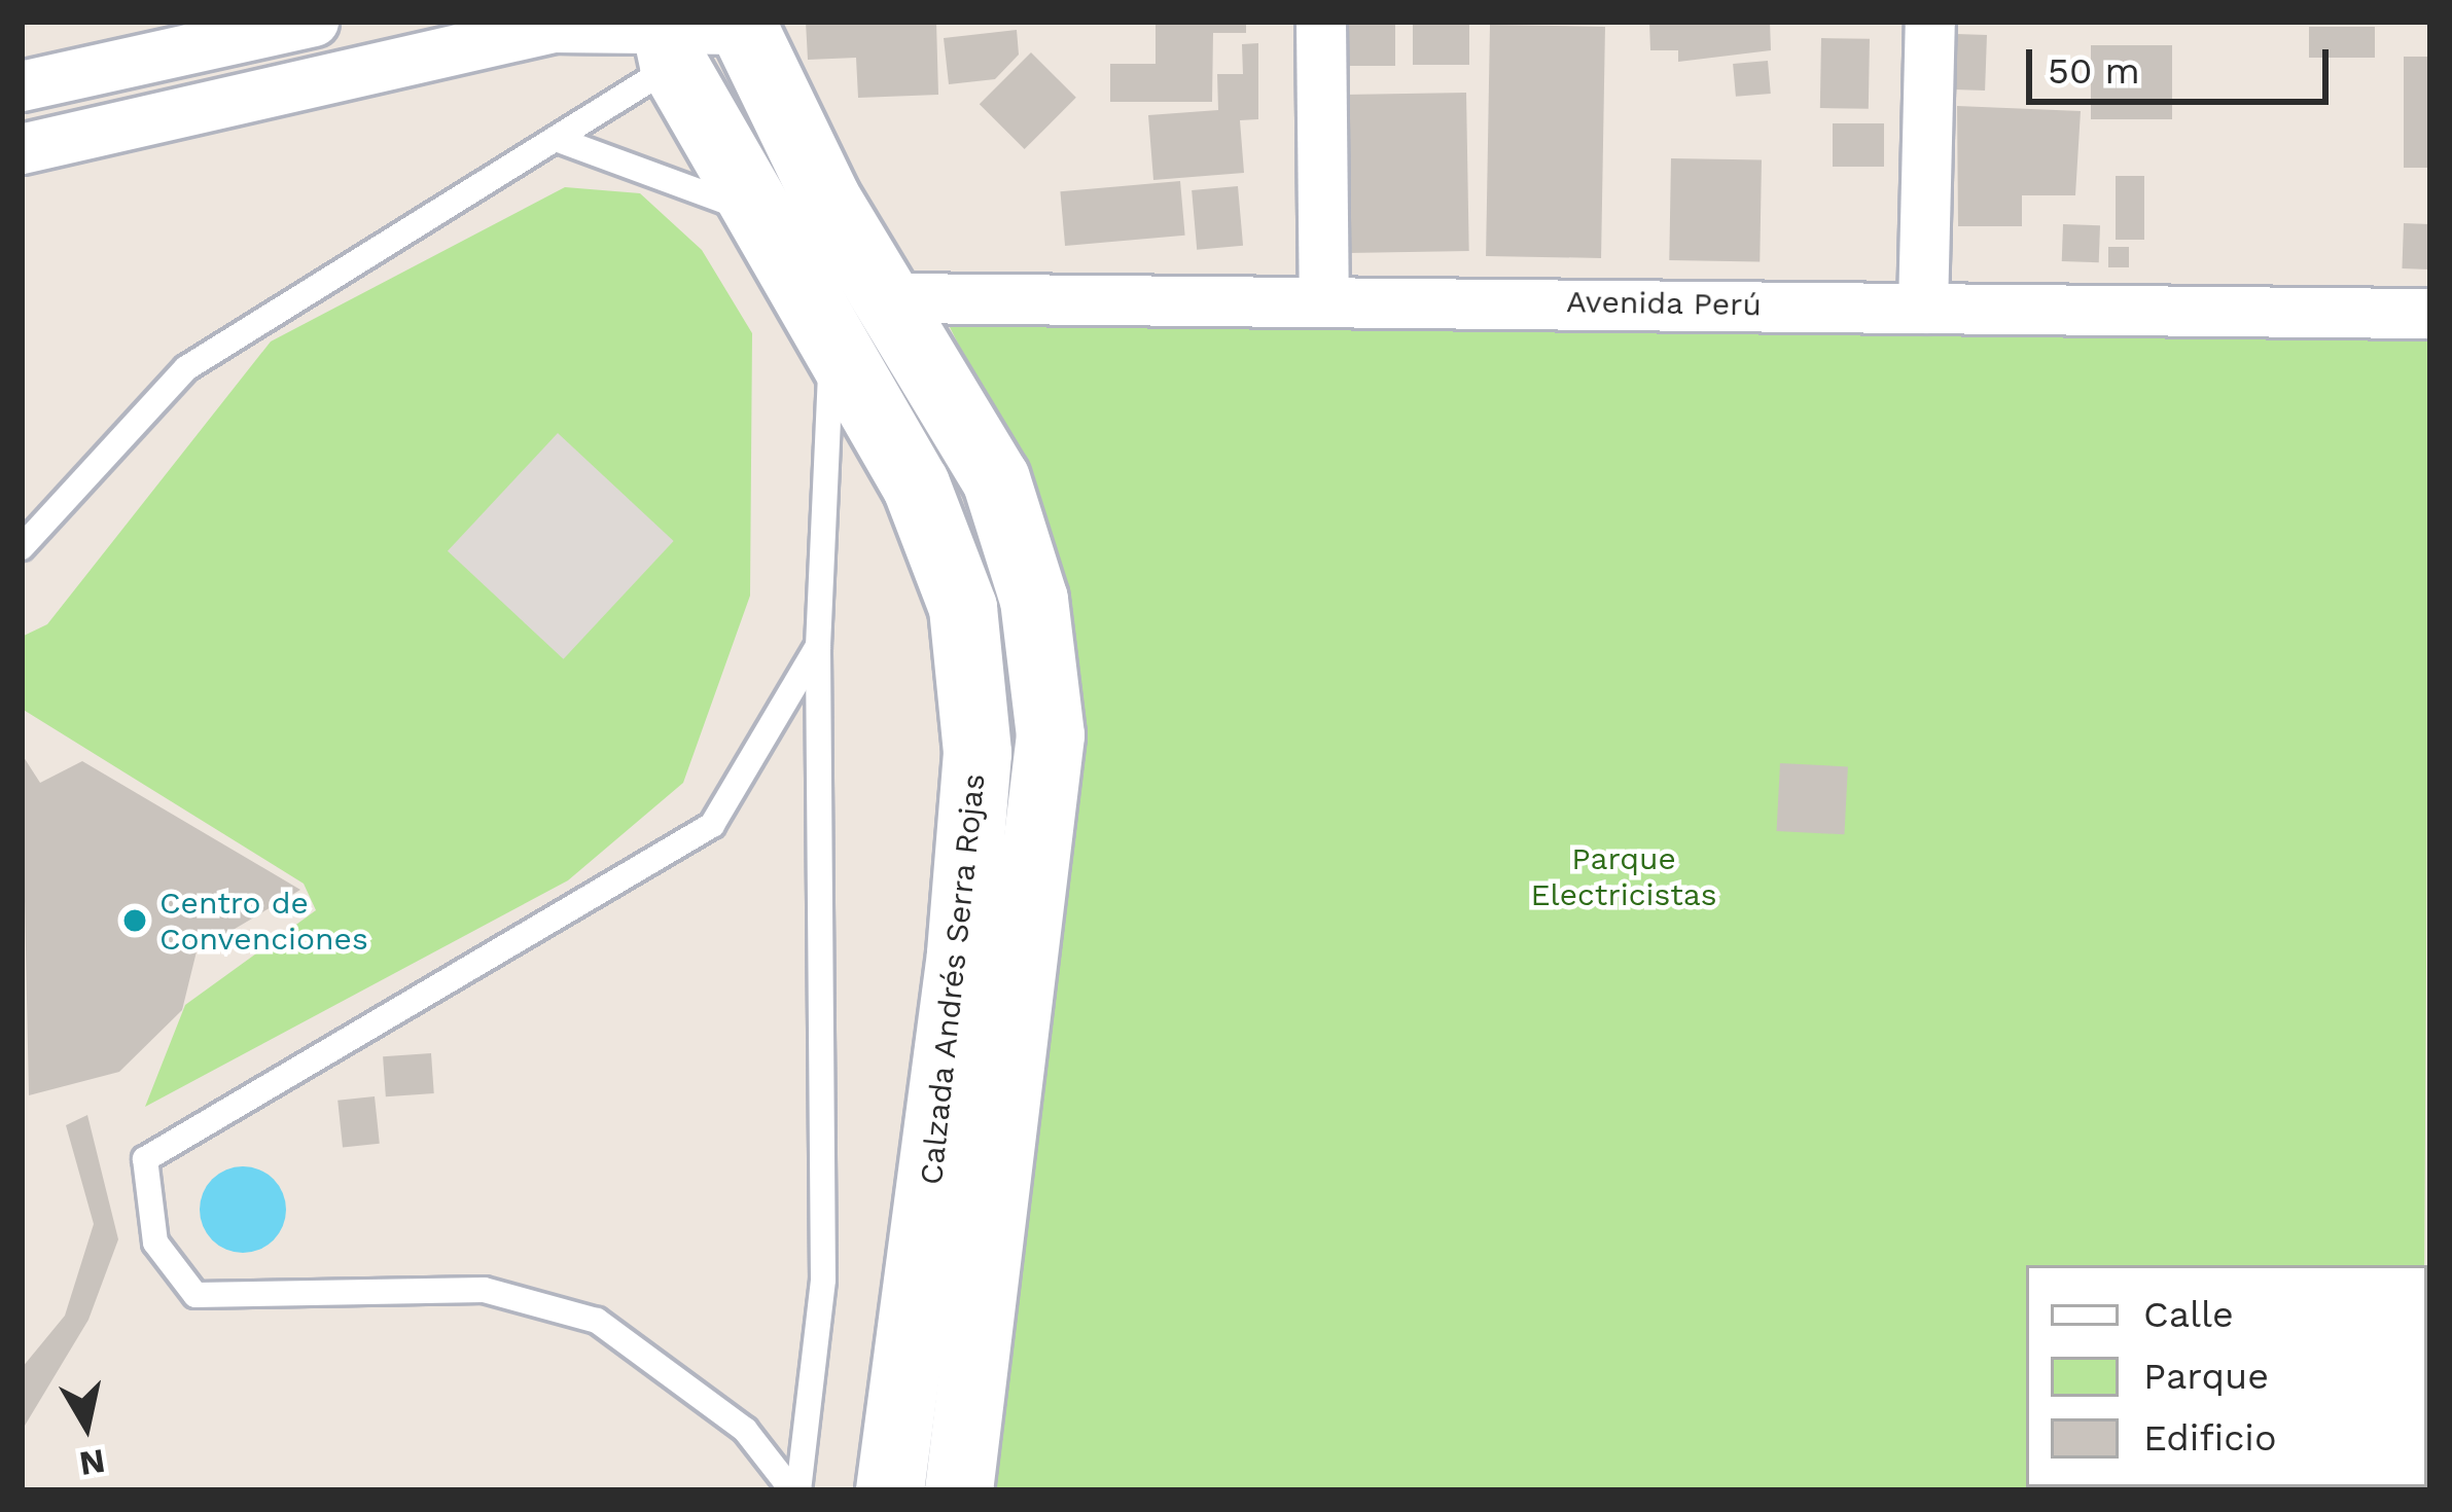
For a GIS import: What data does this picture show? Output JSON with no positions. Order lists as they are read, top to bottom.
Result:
{
  "streets": {
    "main road": ["Calzada Andrés Serra Rojas"],
    "street": ["Avenida Perú"]
  },
  "parks": ["Parque Electricistas"],
  "places": ["Centro de Convenciones"],
  "legend": ["Calle", "Parque", "Edificio"],
  "scale_bar": "50 m",
  "north": "bottom"
}
